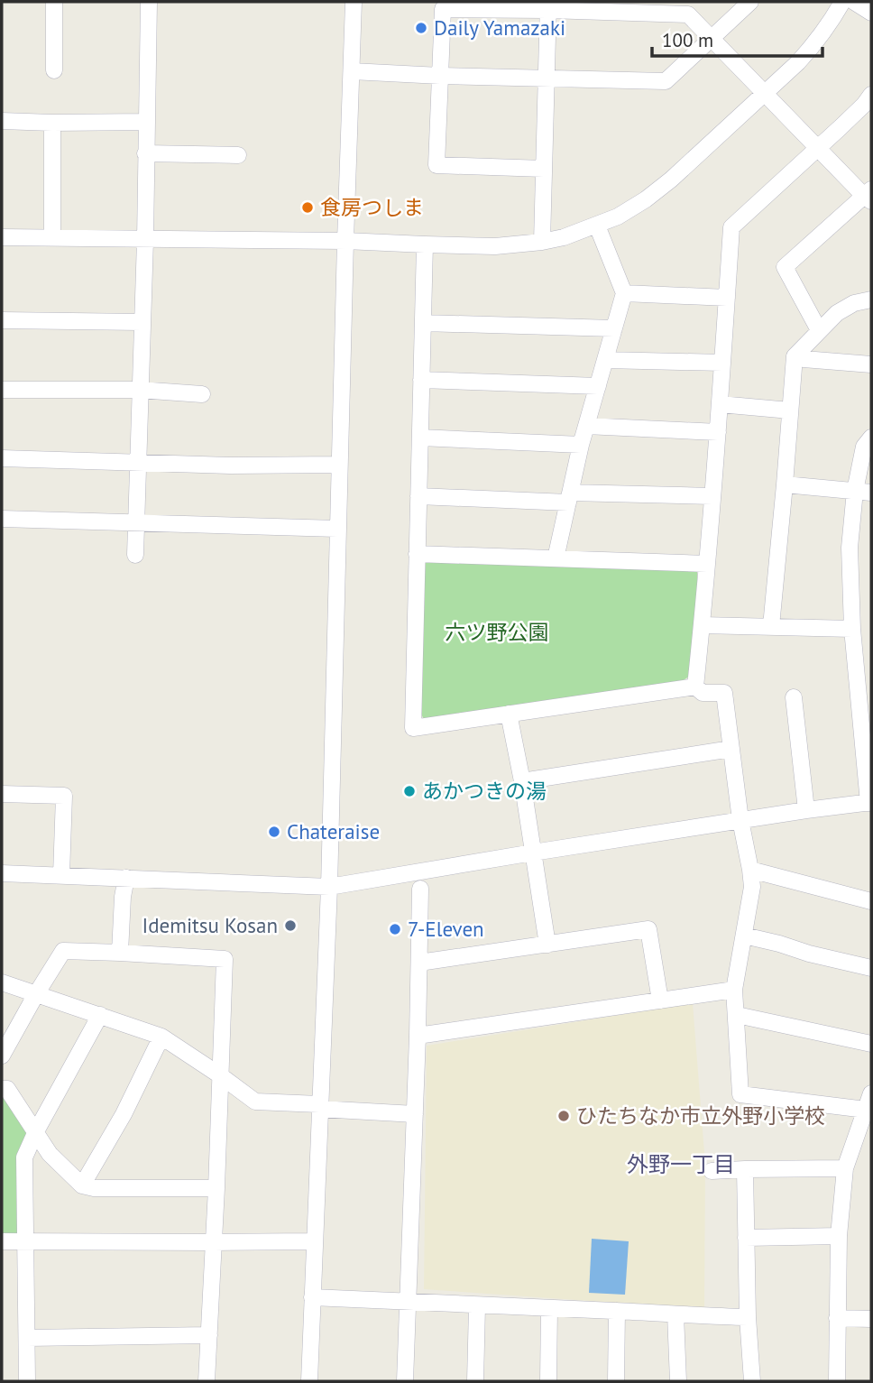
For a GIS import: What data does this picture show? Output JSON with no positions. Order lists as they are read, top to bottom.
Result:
{
  "districts": ["外野一丁目"],
  "parks": ["六ツ野公園"],
  "places": [
    "Daily Yamazaki",
    "食房つしま",
    "あかつきの湯",
    "Chateraise",
    "Idemitsu Kosan",
    "7-Eleven",
    "ひたちなか市立外野小学校"
  ],
  "scale_bar": "100 m"
}
